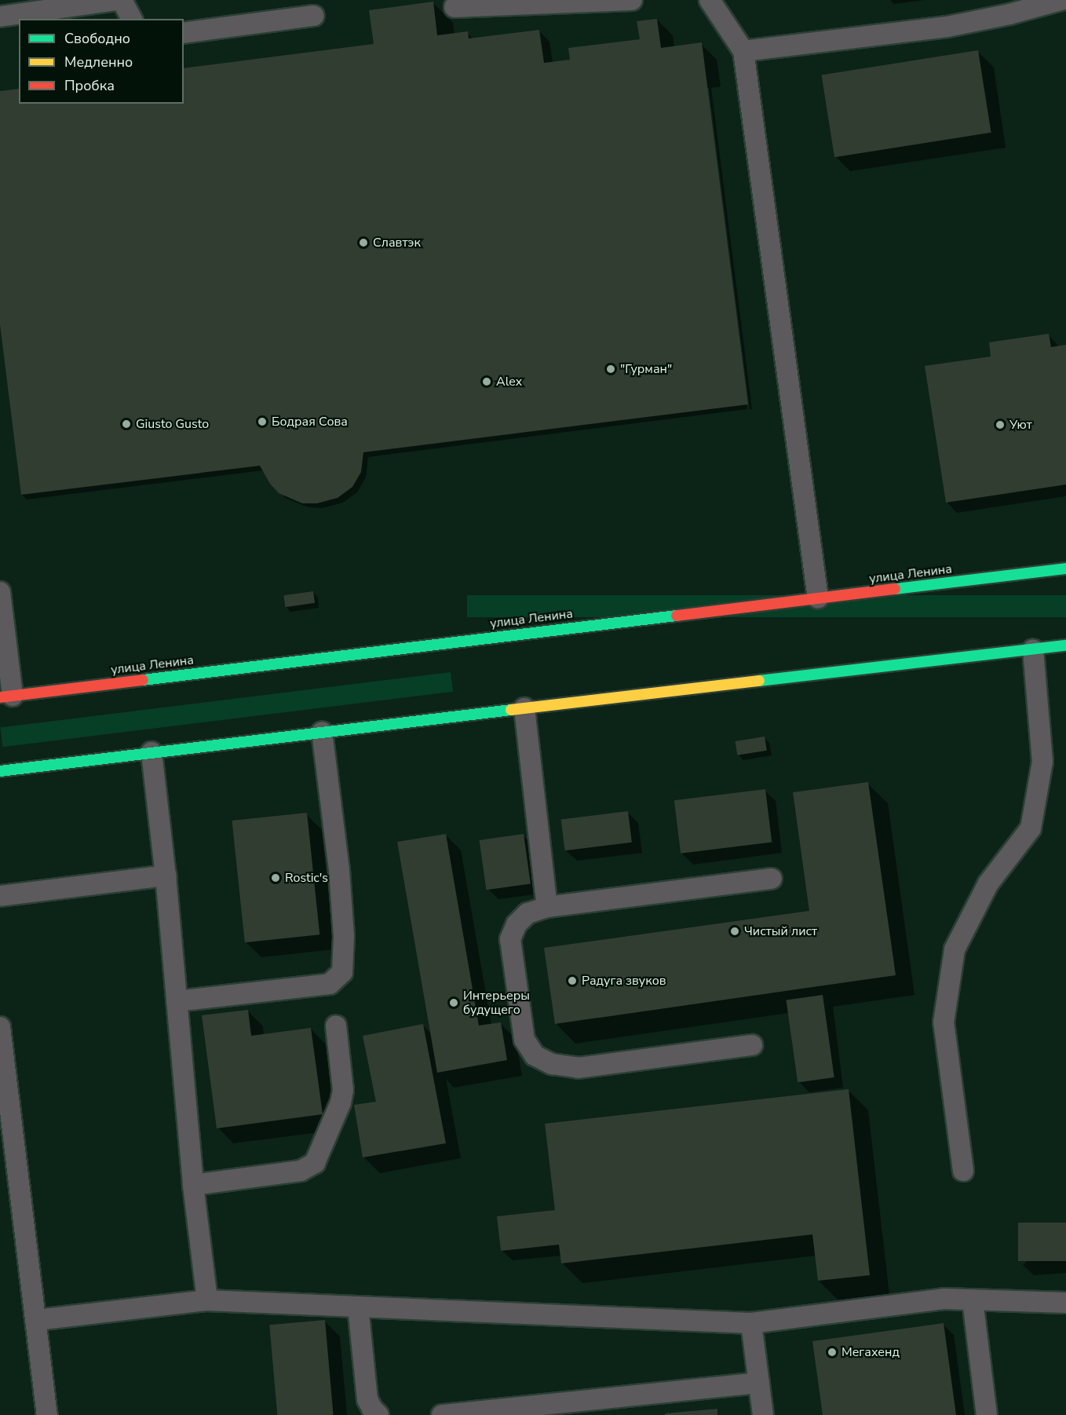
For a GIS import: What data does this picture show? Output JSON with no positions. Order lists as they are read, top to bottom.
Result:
{
  "streets": {
    "main road": ["улица Ленина"]
  },
  "places": [
    "Славтэк",
    "\"Гурман\"",
    "Alex",
    "Бодрая Сова",
    "Giusto Gusto",
    "Уют",
    "Rostic's",
    "Чистый лист",
    "Радуга звуков",
    "Интерьеры будущего",
    "Мегахенд"
  ],
  "legend": ["Свободно", "Медленно", "Пробка"]
}
